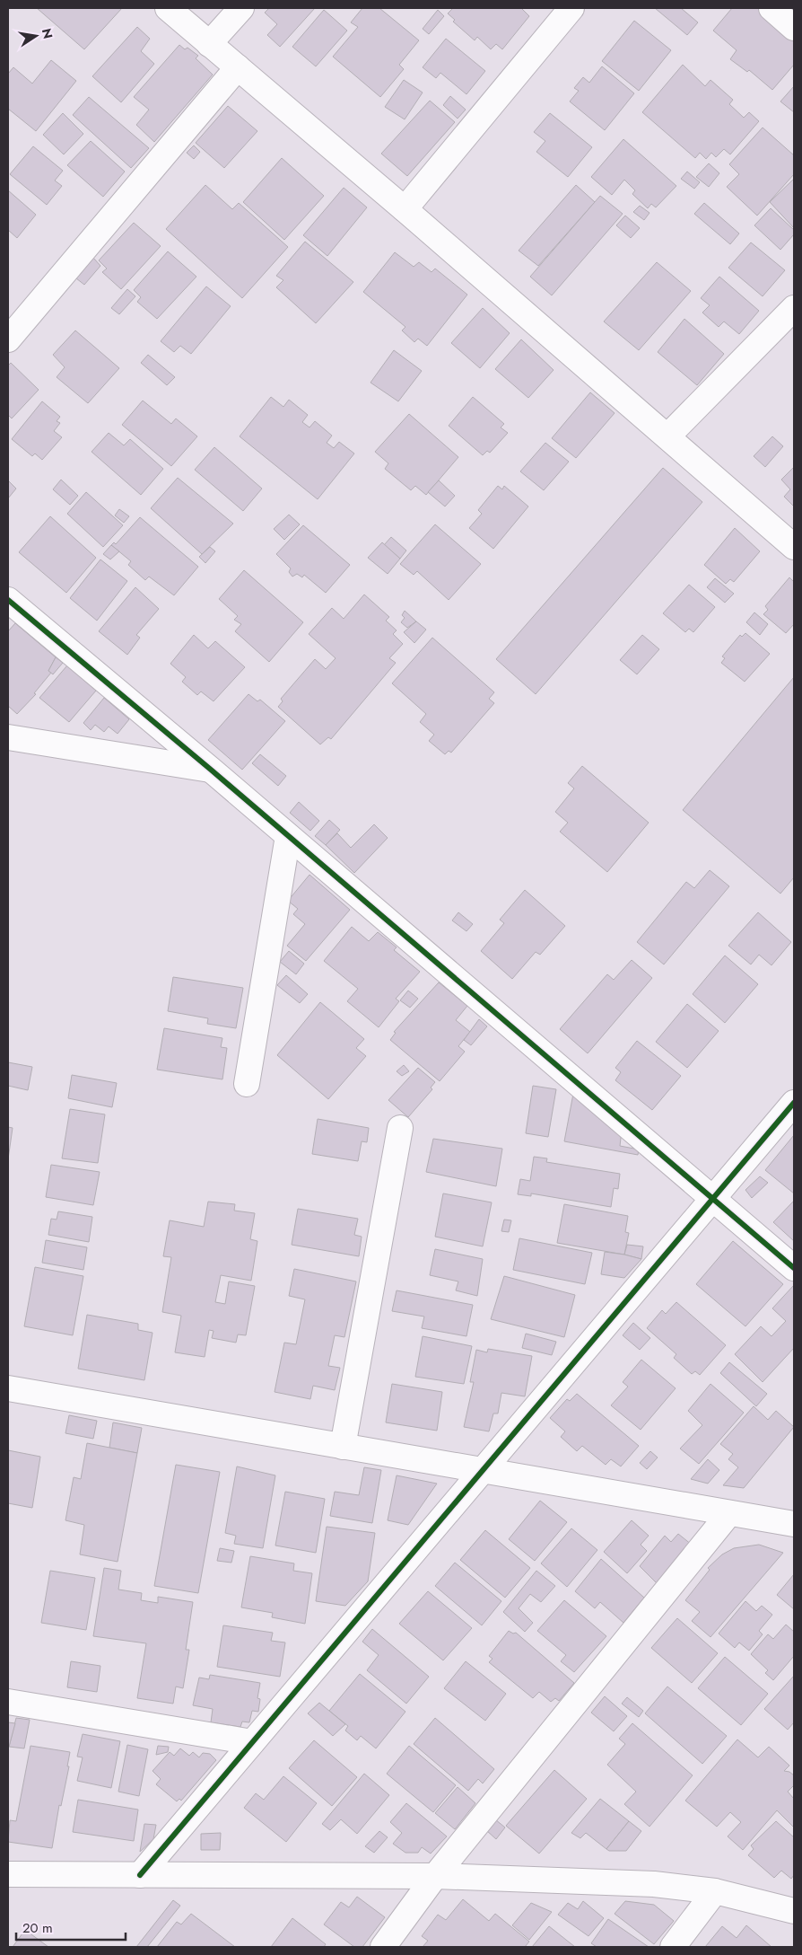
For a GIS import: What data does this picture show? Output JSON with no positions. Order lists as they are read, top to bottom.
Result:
{
  "scale_bar": "20 m",
  "north": "right"
}
